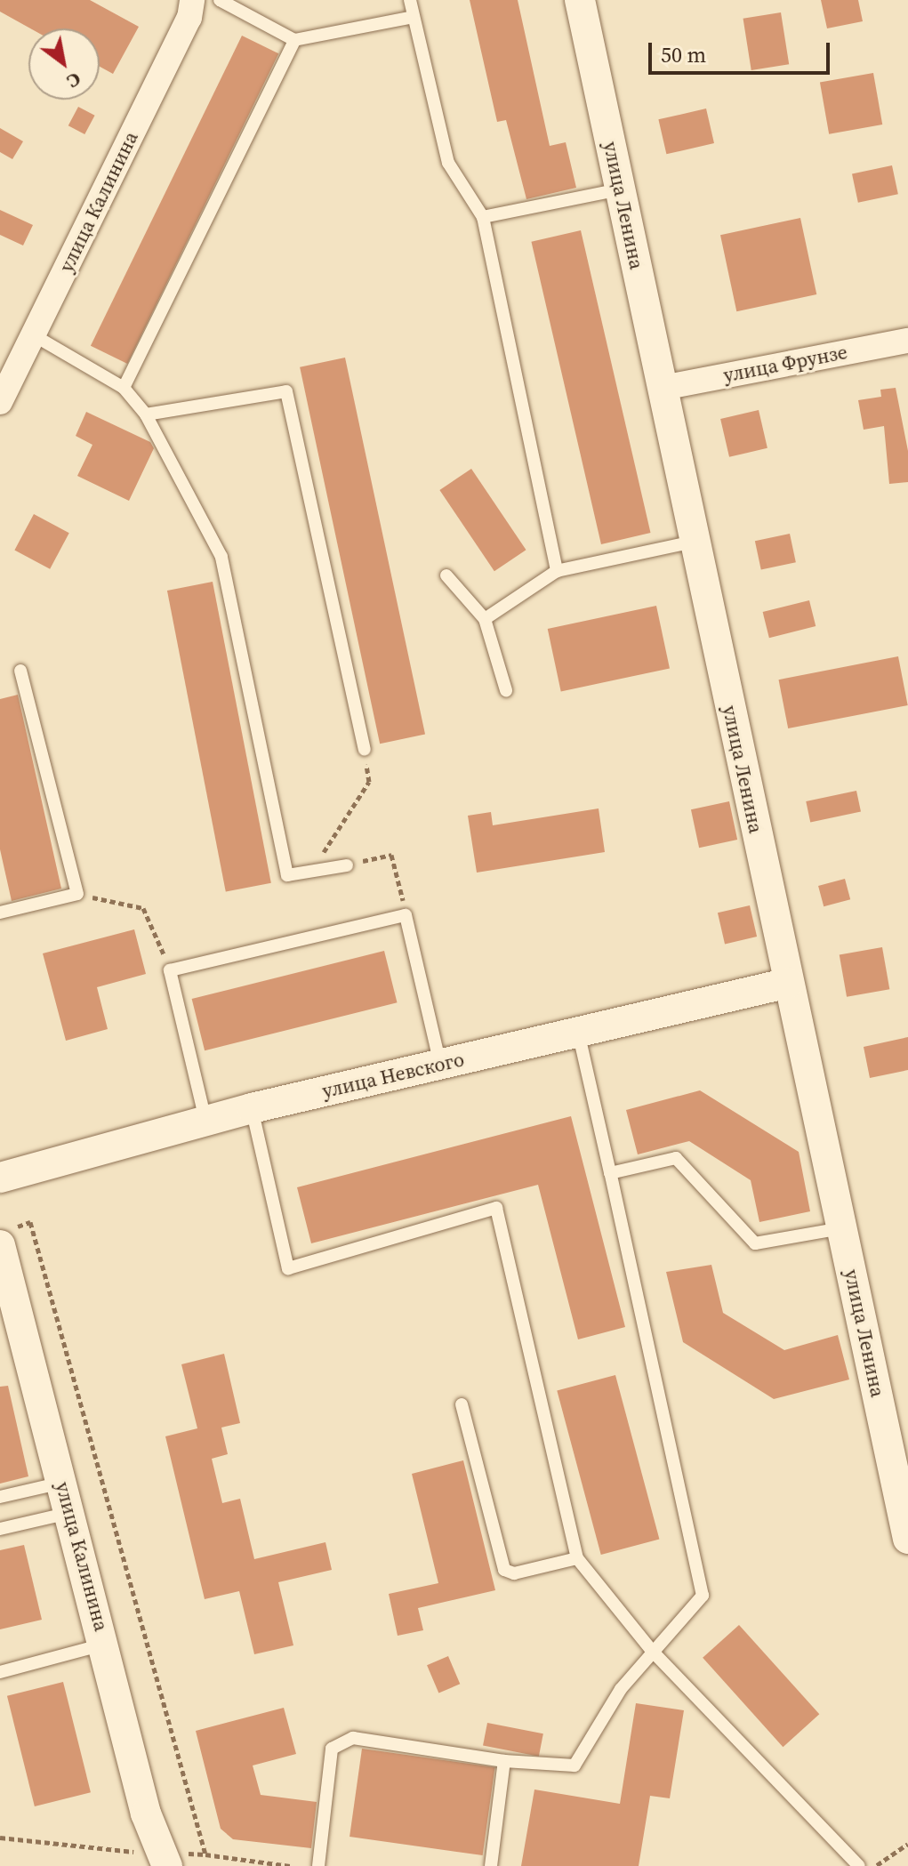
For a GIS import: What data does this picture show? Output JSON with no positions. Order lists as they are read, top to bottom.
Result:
{
  "streets": {
    "street": [
      "улица Калинина",
      "улица Ленина",
      "улица Фрунзе",
      "улица Невского"
    ]
  },
  "crossings": [
    ["улица Ленина", "улица Фрунзе"],
    ["улица Ленина", "улица Невского"]
  ],
  "scale_bar": "50 m",
  "north": "bottom right"
}
